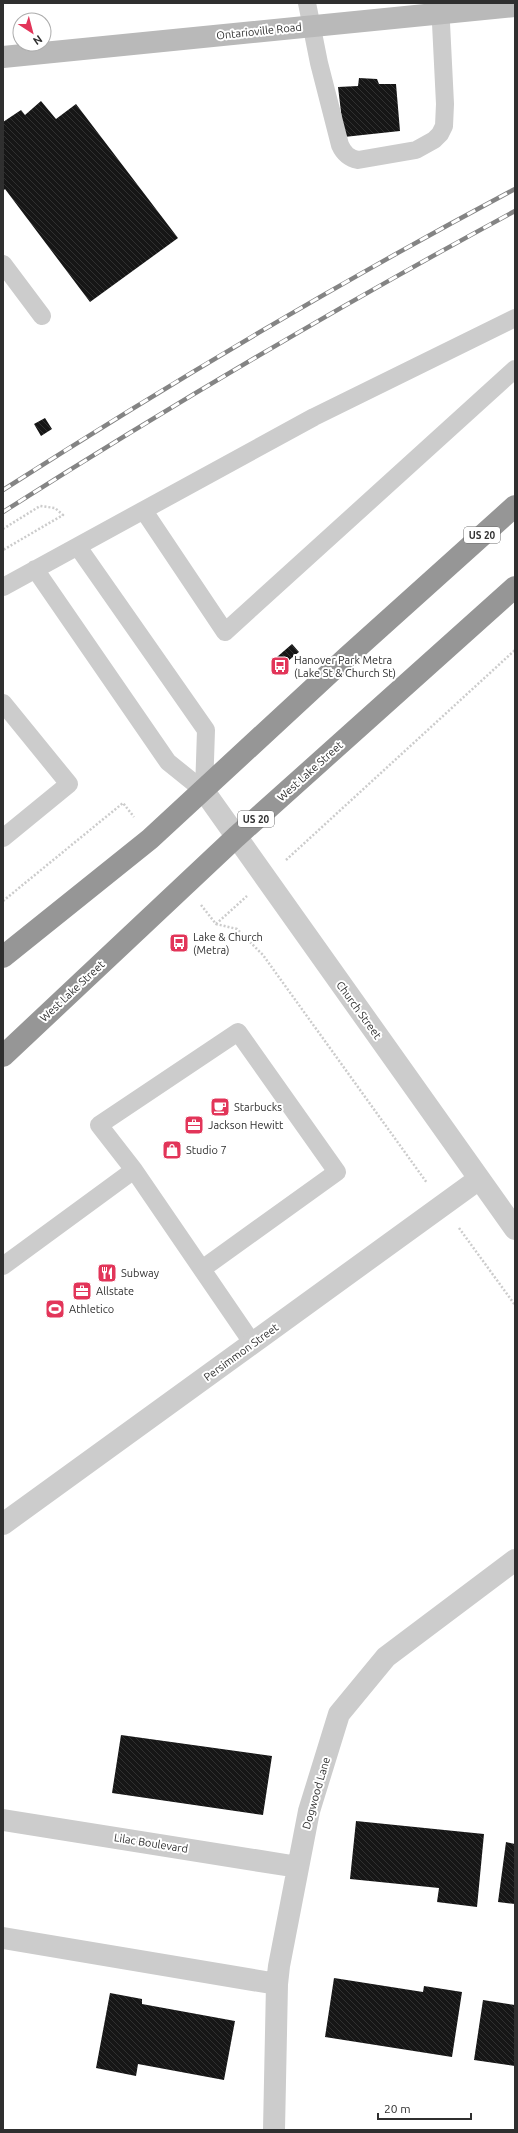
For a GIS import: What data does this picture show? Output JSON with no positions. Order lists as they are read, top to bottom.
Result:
{
  "streets": {
    "highway": ["US 20", "West Lake Street"],
    "street": [
      "Ontarioville Road",
      "Church Street",
      "Persimmon Street",
      "Dogwood Lane",
      "Lilac Boulevard"
    ]
  },
  "crossings": [
    ["US 20", "Church Street"],
    ["West Lake Street", "Church Street"],
    ["Church Street", "Persimmon Street"],
    ["Dogwood Lane", "Lilac Boulevard"]
  ],
  "places": {
    "bus stop": ["Hanover Park Metra (Lake St & Church St)", "Lake & Church (Metra)"],
    "cafe": ["Starbucks"],
    "office": ["Jackson Hewitt", "Allstate"],
    "shop": ["Studio 7"],
    "restaurant": ["Subway"],
    "sports": ["Athletico"]
  },
  "scale_bar": "20 m",
  "north": "bottom right"
}
